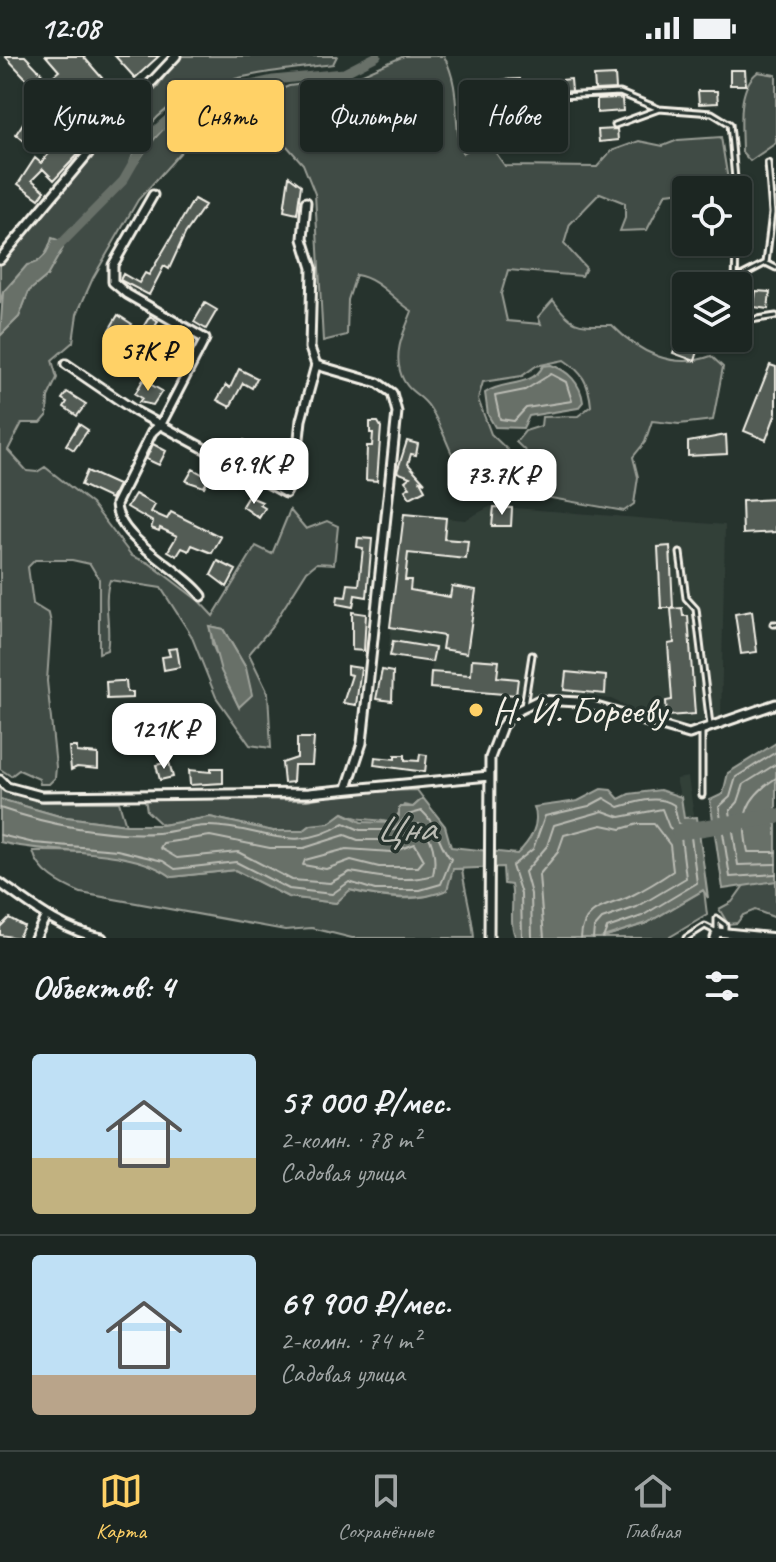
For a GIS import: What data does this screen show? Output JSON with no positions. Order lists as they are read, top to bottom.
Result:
{
  "water": ["Цна"],
  "places": ["Н. И. Борееву"],
  "page": {
    "status": "12:08",
    "chip": [
      "Купить",
      "Снять",
      "Фильтры",
      "Новое"
    ],
    "price": [
      "57K ₽",
      "69.9K ₽",
      "73.7K ₽",
      "121K ₽"
    ],
    "heading": "Объектов: 4",
    "list": [
      {
        "name": "57 000 ₽/мес.",
        "note": "2-комн. · 78 m² · Садовая улица"
      },
      {
        "name": "69 900 ₽/мес.",
        "note": "2-комн. · 74 m² · Садовая улица"
      }
    ],
    "tabs": ["Карта", "Сохранённые", "Главная"]
  }
}
